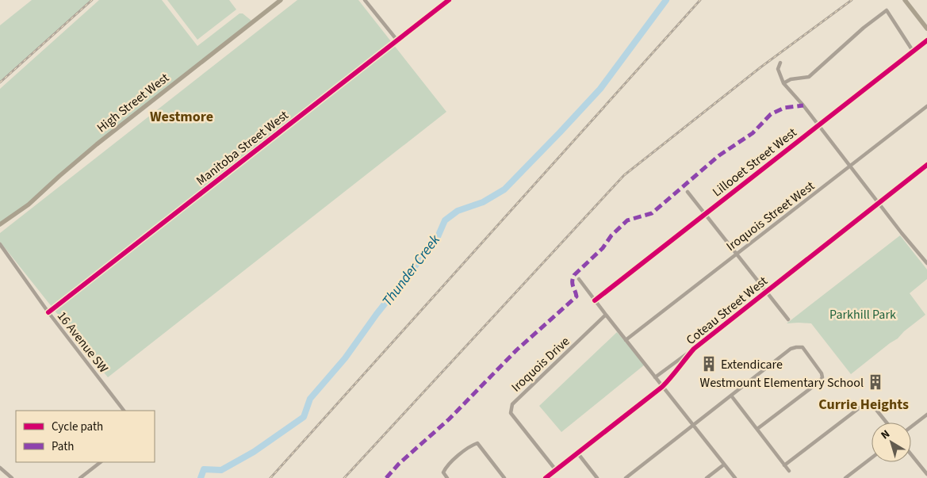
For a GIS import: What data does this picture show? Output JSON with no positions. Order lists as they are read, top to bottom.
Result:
{
  "streets": {
    "main road": ["High Street West"],
    "street": [
      "Manitoba Street West",
      "Lillooet Street West",
      "Iroquois Street West",
      "Coteau Street West",
      "16 Avenue SW",
      "Iroquois Drive"
    ]
  },
  "crossings": [
    ["Manitoba Street West", "16 Avenue SW"],
    ["Coteau Street West", "Iroquois Drive"]
  ],
  "districts": ["Westmore", "Currie Heights"],
  "water": ["Thunder Creek"],
  "parks": ["Parkhill Park"],
  "places": {
    "building": ["Extendicare", "Westmount Elementary School"]
  },
  "legend": ["Cycle path", "Path"],
  "north": "top left"
}
